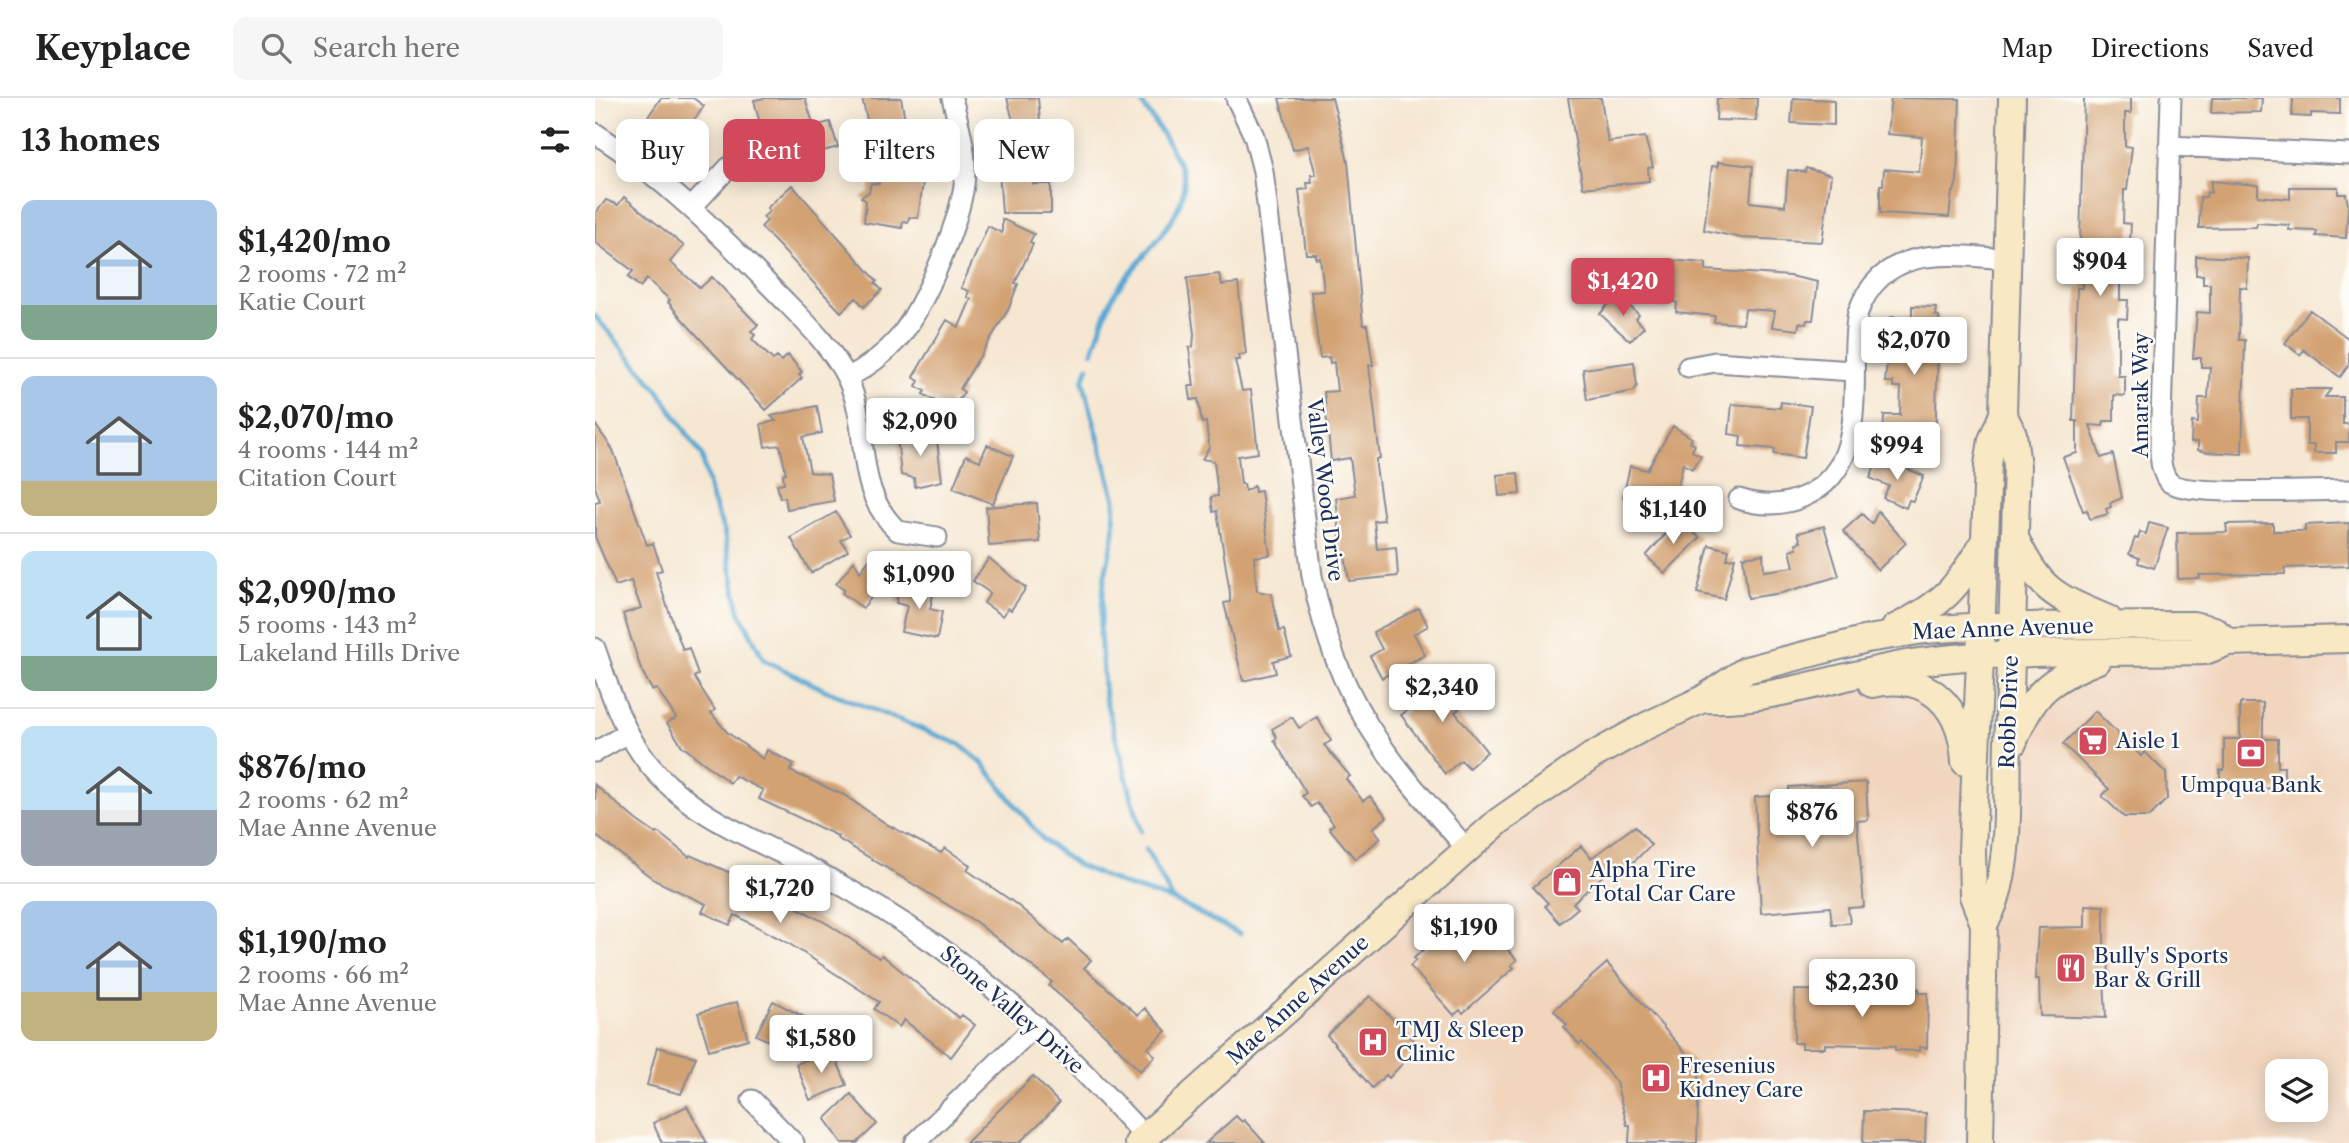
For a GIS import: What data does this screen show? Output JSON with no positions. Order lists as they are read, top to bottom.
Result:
{
  "streets": {
    "main road": ["Mae Anne Avenue", "Robb Drive"],
    "street": ["Amarak Way", "Valley Wood Drive", "Stone Valley Drive"]
  },
  "crossings": [
    ["Valley Wood Drive", "Mae Anne Avenue"],
    ["Mae Anne Avenue", "Robb Drive"],
    ["Mae Anne Avenue", "Stone Valley Drive"]
  ],
  "places": {
    "supermarket": ["Aisle 1"],
    "bank": ["Umpqua Bank"],
    "shop": ["Alpha Tire Total Car Care"],
    "restaurant": ["Bully's Sports Bar & Grill"],
    "hospital": ["TMJ & Sleep Clinic", "Fresenius Kidney Care"]
  },
  "page": {
    "header": "Keyplace",
    "search": "Search here",
    "nav": ["Map", "Directions", "Saved"],
    "heading": "13 homes",
    "chip": [
      "Buy",
      "Rent",
      "Filters",
      "New"
    ],
    "list": [
      {
        "name": "$1,420/mo",
        "note": "2 rooms · 72 m² · Katie Court"
      },
      {
        "name": "$2,070/mo",
        "note": "4 rooms · 144 m² · Citation Court"
      },
      {
        "name": "$2,090/mo",
        "note": "5 rooms · 143 m² · Lakeland Hills Drive"
      },
      {
        "name": "$876/mo",
        "note": "2 rooms · 62 m² · Mae Anne Avenue"
      },
      {
        "name": "$1,190/mo",
        "note": "2 rooms · 66 m² · Mae Anne Avenue"
      }
    ],
    "price": [
      "$904",
      "$1,420",
      "$2,070",
      "$2,090",
      "$994",
      "$1,140",
      "$1,090",
      "$2,340",
      "$876",
      "$1,720",
      "$1,190",
      "$2,230",
      "$1,580"
    ]
  }
}
